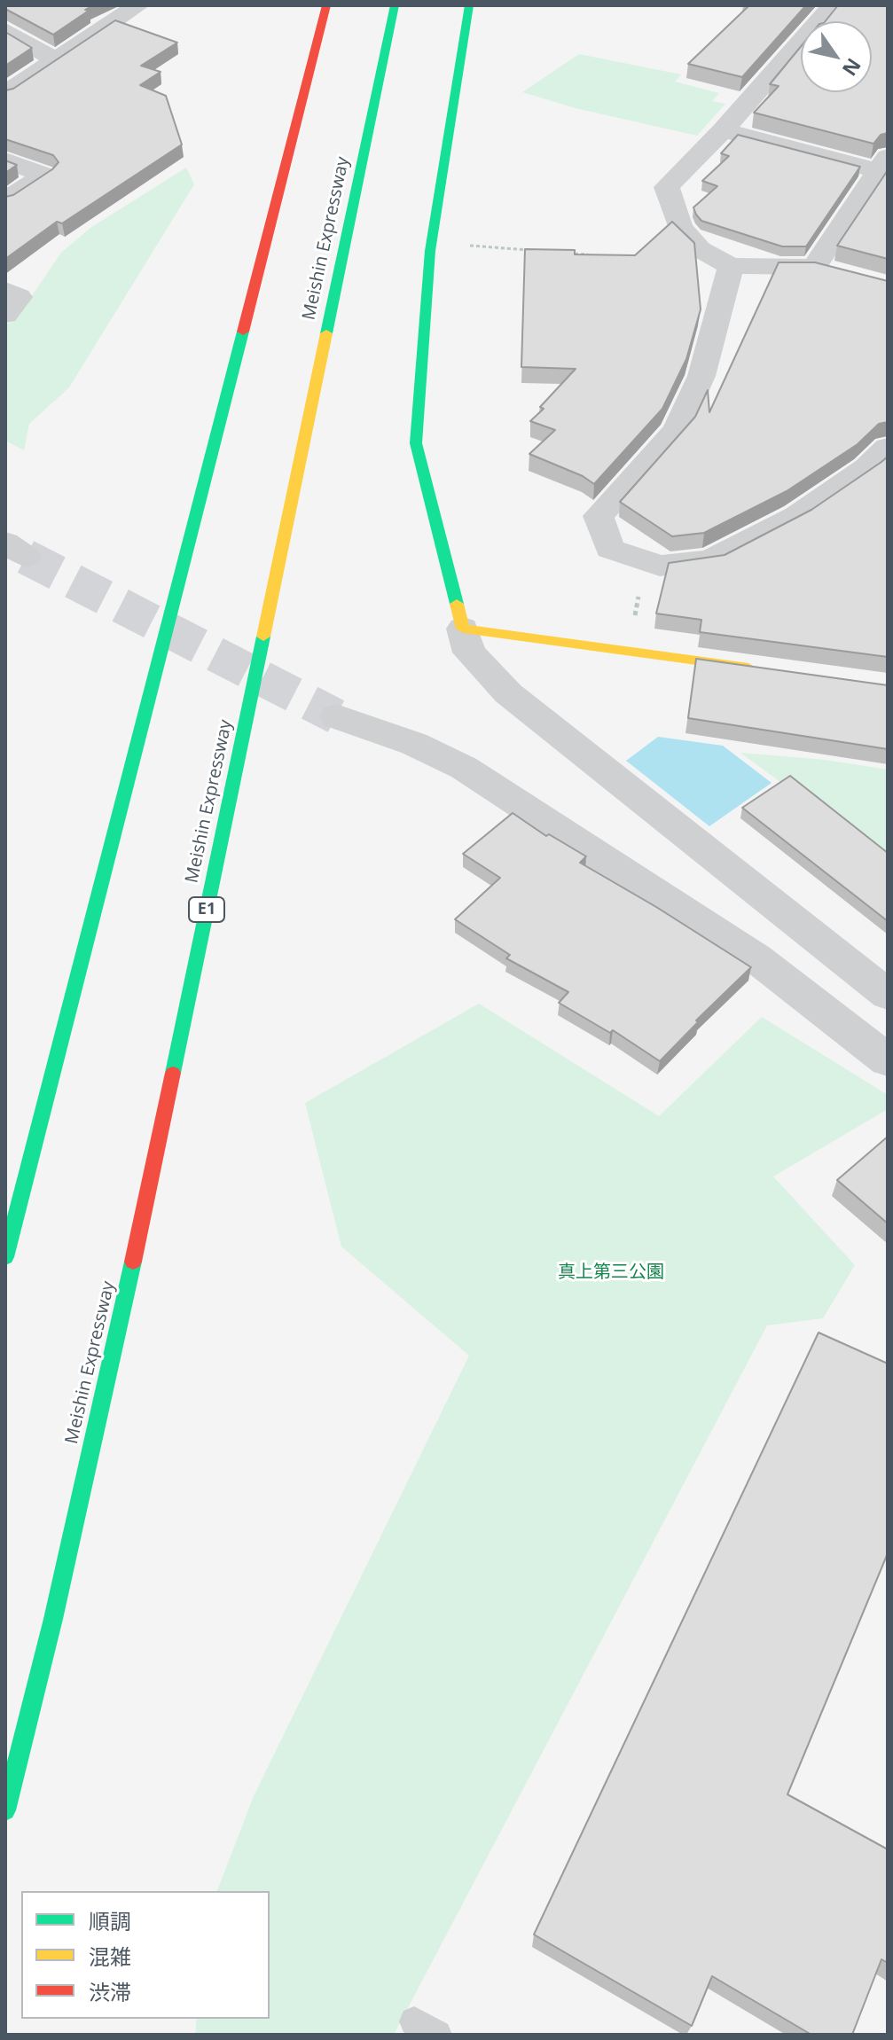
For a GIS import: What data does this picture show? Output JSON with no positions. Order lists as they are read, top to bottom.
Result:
{
  "streets": {
    "main road": ["Meishin Expressway", "E1"]
  },
  "parks": ["真上第三公園"],
  "legend": ["順調", "混雑", "渋滞"],
  "north": "bottom right"
}
